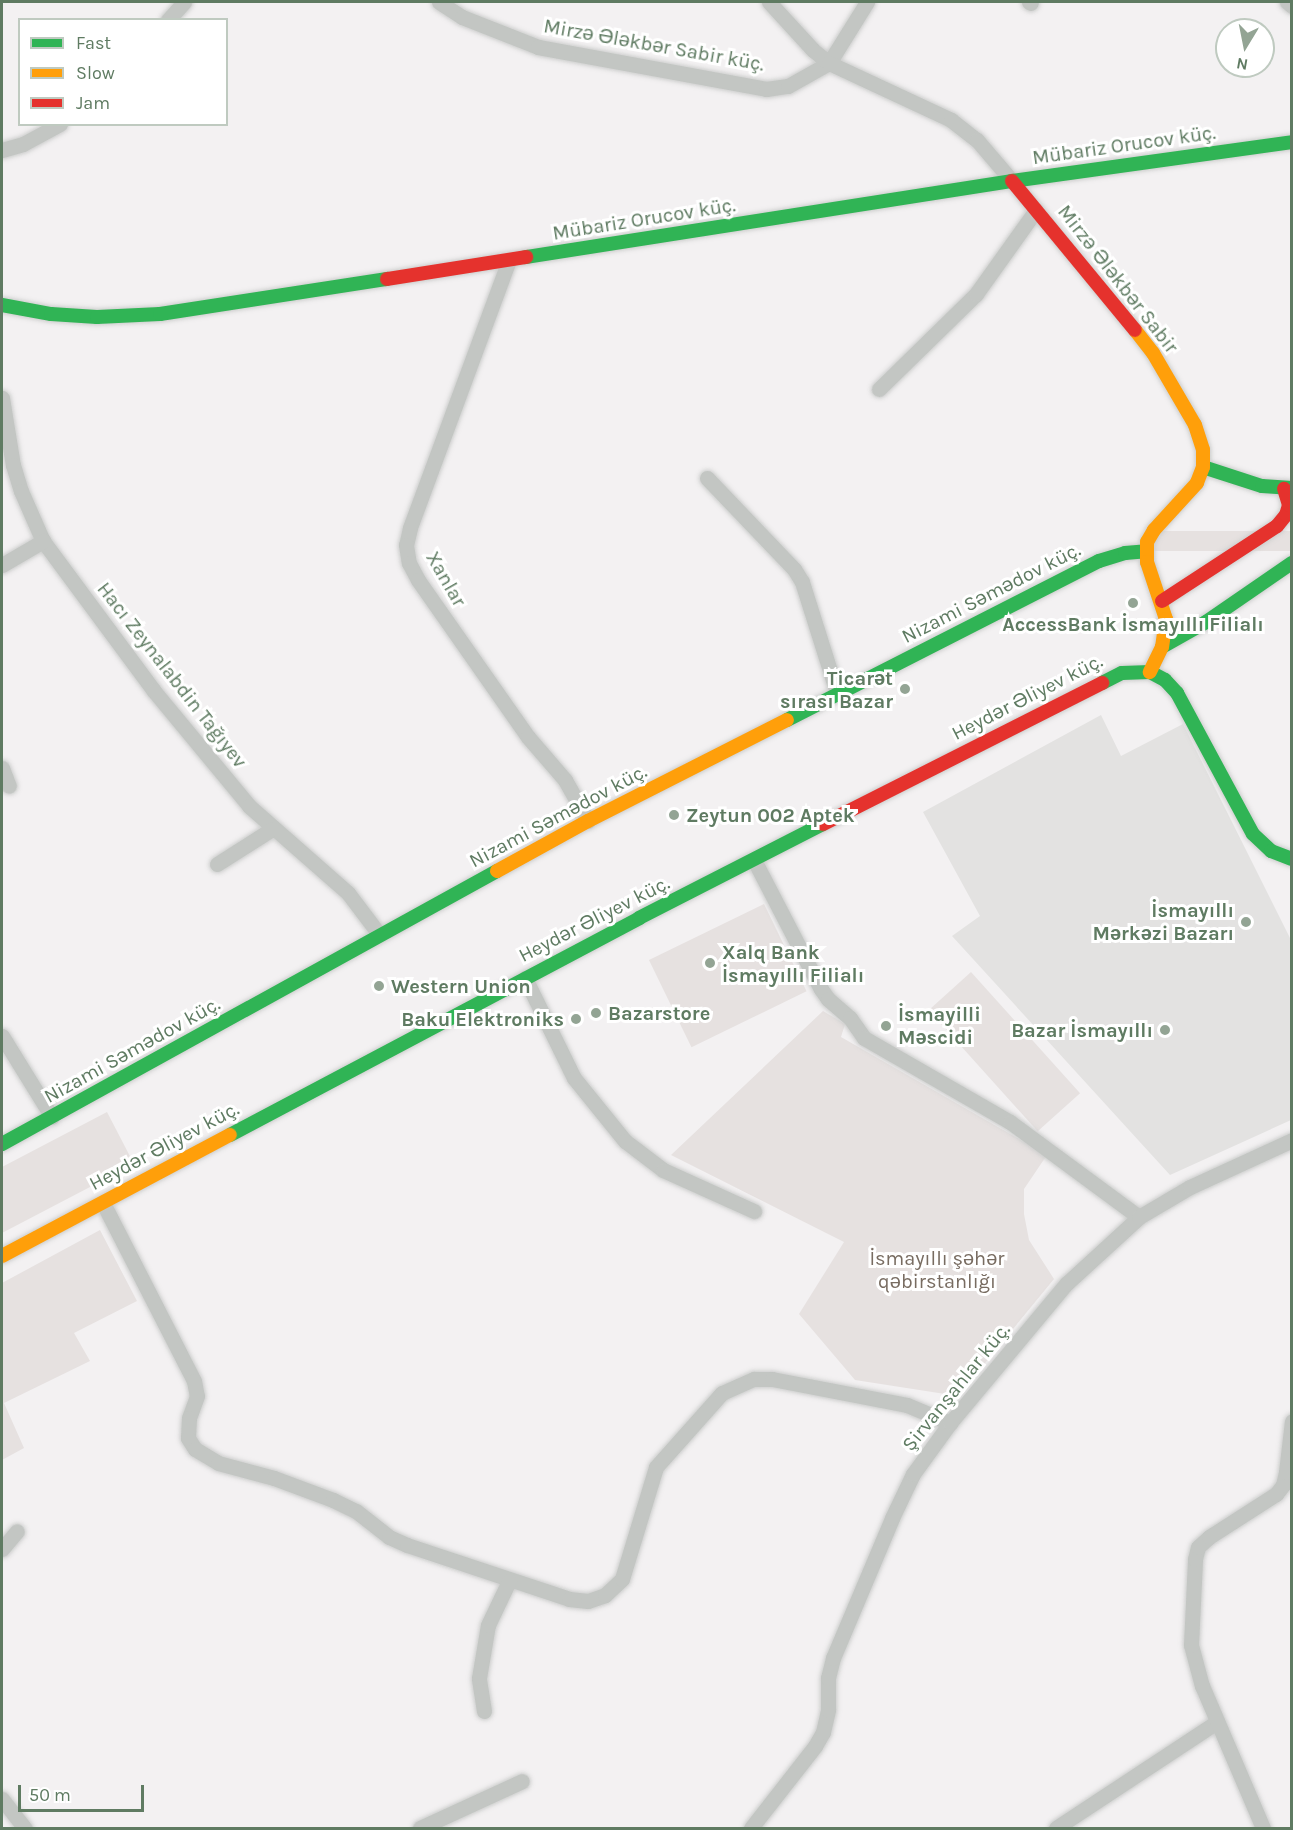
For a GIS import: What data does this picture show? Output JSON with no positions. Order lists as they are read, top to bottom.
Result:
{
  "streets": {
    "street": [
      "Mirzə Ələkbər Sabir küç.",
      "Mübariz Orucov küç.",
      "Mirzə Ələkbər Sabir",
      "Xanlar",
      "Nizami Səmədov küç.",
      "Hacı Zeynalabdin Tağıyev",
      "Heydər Əliyev küç.",
      "Şirvanşahlar küç."
    ]
  },
  "crossings": [
    ["Mirzə Ələkbər Sabir küç.", "Mirzə Ələkbər Sabir"],
    ["Mübariz Orucov küç.", "Mirzə Ələkbər Sabir"],
    ["Mübariz Orucov küç.", "Xanlar"],
    ["Xanlar", "Nizami Səmədov küç."],
    ["Nizami Səmədov küç.", "Hacı Zeynalabdin Tağıyev"]
  ],
  "parks": ["İsmayıllı şəhər qəbirstanlığı"],
  "places": [
    "AccessBank İsmayıllı Filialı",
    "Ticarət sırası Bazar",
    "Zeytun 002 Aptek",
    "İsmayıllı Mərkəzi Bazarı",
    "Xalq Bank İsmayıllı Filialı",
    "Western Union",
    "Bazarstore",
    "Baku Elektroniks",
    "İsmayilli Məscidi",
    "Bazar İsmayıllı"
  ],
  "legend": ["Fast", "Slow", "Jam"],
  "scale_bar": "50 m",
  "north": "bottom"
}
